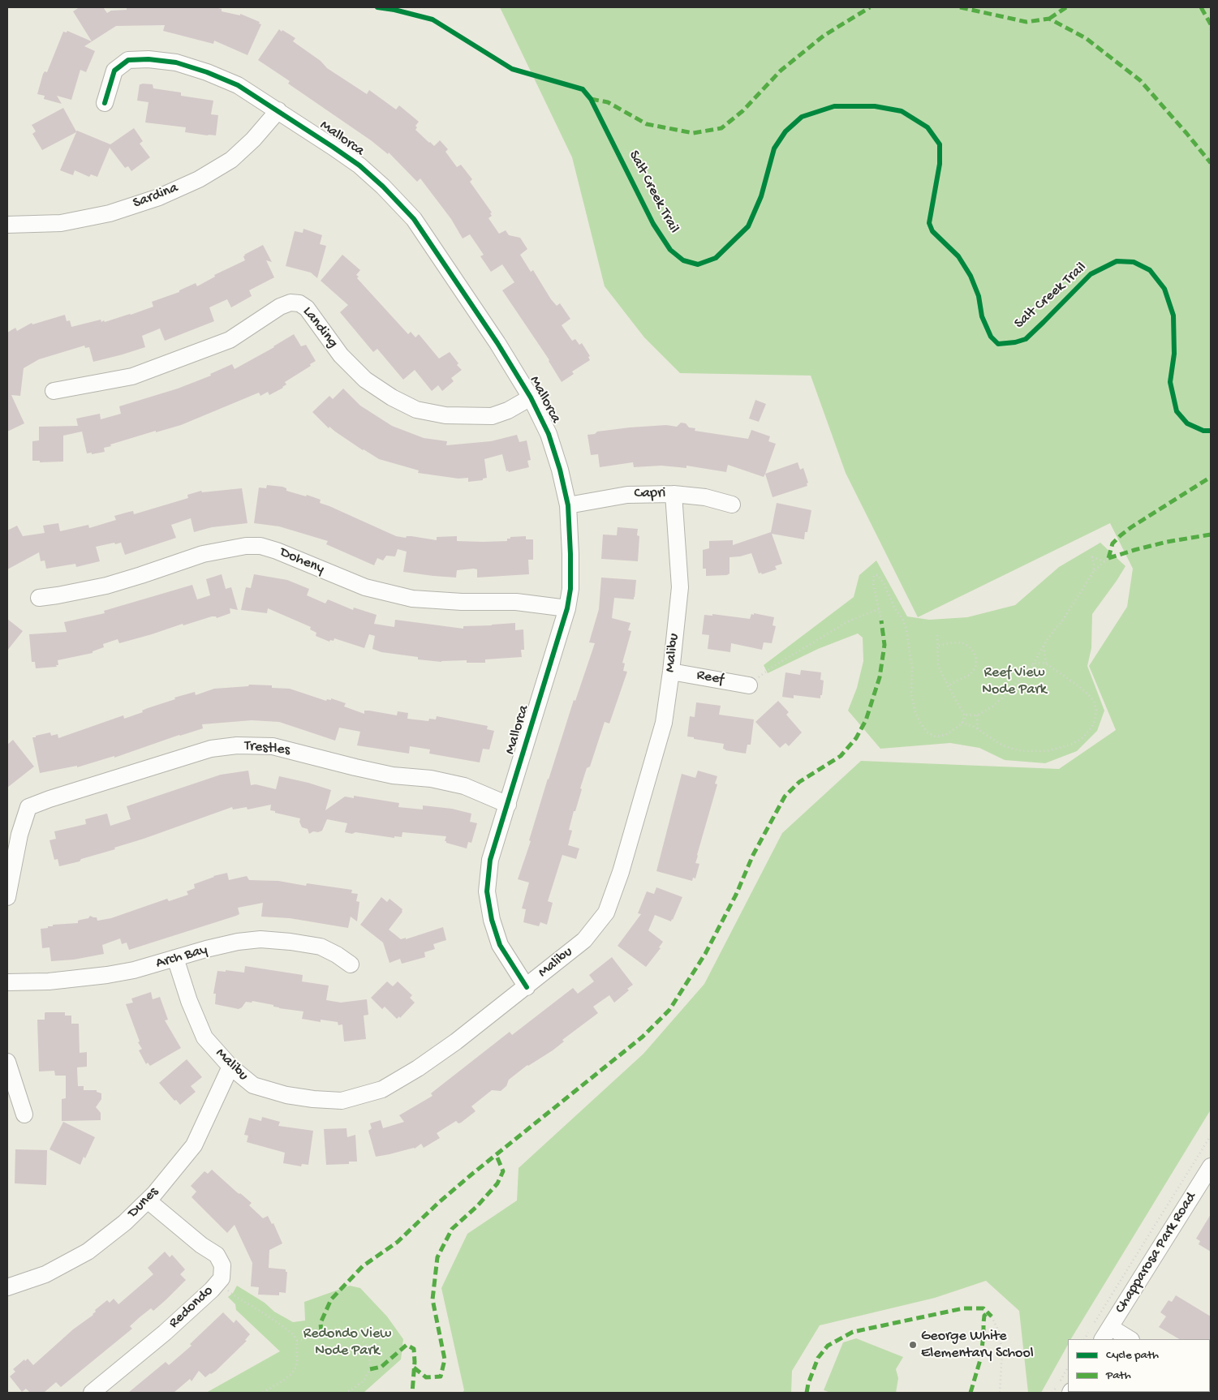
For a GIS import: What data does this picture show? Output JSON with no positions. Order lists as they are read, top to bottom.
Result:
{
  "streets": {
    "street": [
      "Mallorca",
      "Sardina",
      "Landing",
      "Capri",
      "Doheny",
      "Malibu",
      "Reef",
      "Trestles",
      "Arch Bay",
      "Dunes",
      "Chapparosa Park Road",
      "Redondo"
    ],
    "cycle path": ["Salt Creek Trail"]
  },
  "crossings": [
    ["Mallorca", "Sardina"],
    ["Mallorca", "Landing"],
    ["Mallorca", "Capri"],
    ["Mallorca", "Doheny"],
    ["Mallorca", "Malibu"],
    ["Mallorca", "Trestles"],
    ["Capri", "Malibu"],
    ["Malibu", "Reef"],
    ["Malibu", "Arch Bay"],
    ["Malibu", "Dunes"],
    ["Dunes", "Redondo"]
  ],
  "parks": ["Reef View Node Park", "Redondo View Node Park"],
  "places": ["George White Elementary School"],
  "legend": ["Cycle path", "Path"]
}
